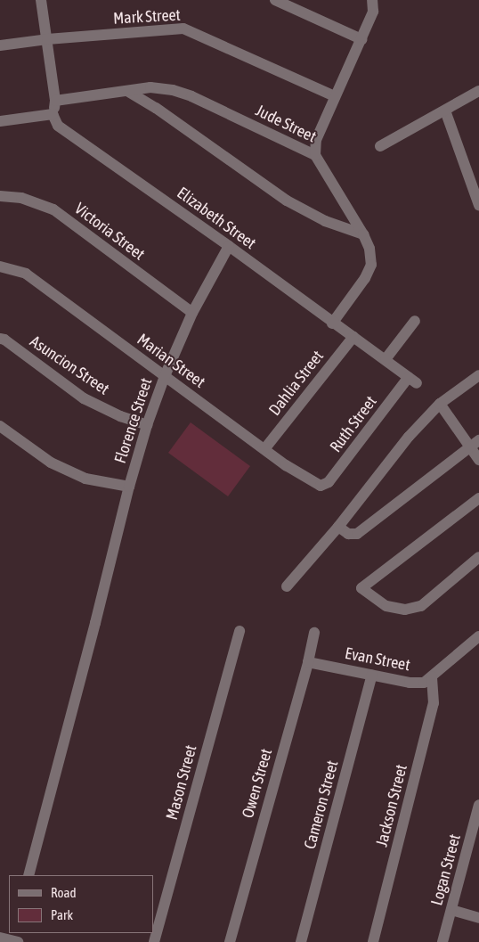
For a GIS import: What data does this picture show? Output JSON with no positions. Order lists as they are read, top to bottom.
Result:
{
  "streets": {
    "street": [
      "Mark Street",
      "Jude Street",
      "Elizabeth Street",
      "Victoria Street",
      "Marian Street",
      "Asuncion Street",
      "Dahlia Street",
      "Florence Street",
      "Ruth Street",
      "Evan Street",
      "Mason Street",
      "Owen Street",
      "Cameron Street",
      "Jackson Street",
      "Logan Street"
    ]
  },
  "crossings": [
    ["Jude Street", "Elizabeth Street"],
    ["Elizabeth Street", "Dahlia Street"],
    ["Elizabeth Street", "Florence Street"],
    ["Elizabeth Street", "Ruth Street"],
    ["Victoria Street", "Florence Street"],
    ["Marian Street", "Dahlia Street"],
    ["Marian Street", "Florence Street"],
    ["Marian Street", "Ruth Street"],
    ["Asuncion Street", "Florence Street"],
    ["Evan Street", "Owen Street"],
    ["Evan Street", "Cameron Street"],
    ["Evan Street", "Jackson Street"]
  ],
  "legend": ["Road", "Park"]
}
